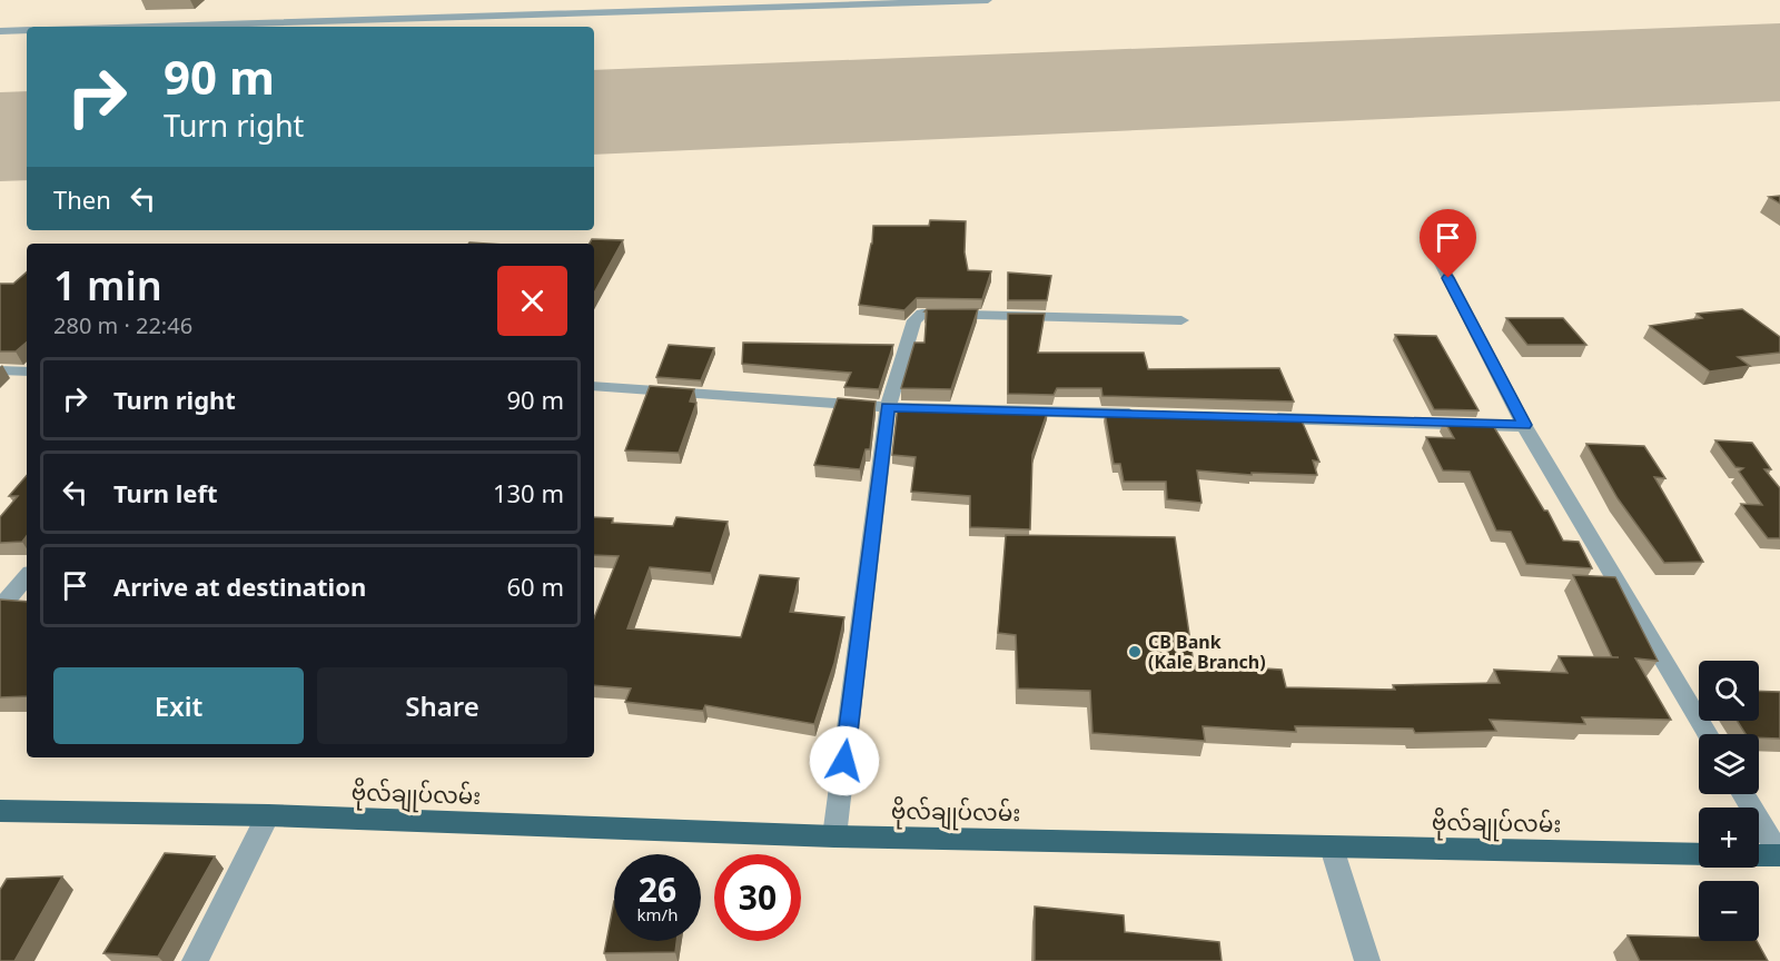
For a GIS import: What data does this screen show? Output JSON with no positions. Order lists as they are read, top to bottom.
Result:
{
  "streets": {
    "highway": ["ဗိုလ်ချုပ်လမ်း"]
  },
  "places": ["CB Bank (Kale Branch)"],
  "page": {
    "turn": ["90 m", "Turn right"],
    "then": "Then",
    "heading": ["1 min", "280 m · 22:46"],
    "list": [
      {
        "name": "Turn right",
        "value": "90 m"
      },
      {
        "name": "Turn left",
        "value": "130 m"
      },
      {
        "name": "Arrive at destination",
        "value": "60 m"
      }
    ],
    "buttons": ["Exit", "Share"],
    "map_buttons": ["+", "−"],
    "speed": "26 km/h",
    "limit": "30"
  }
}
